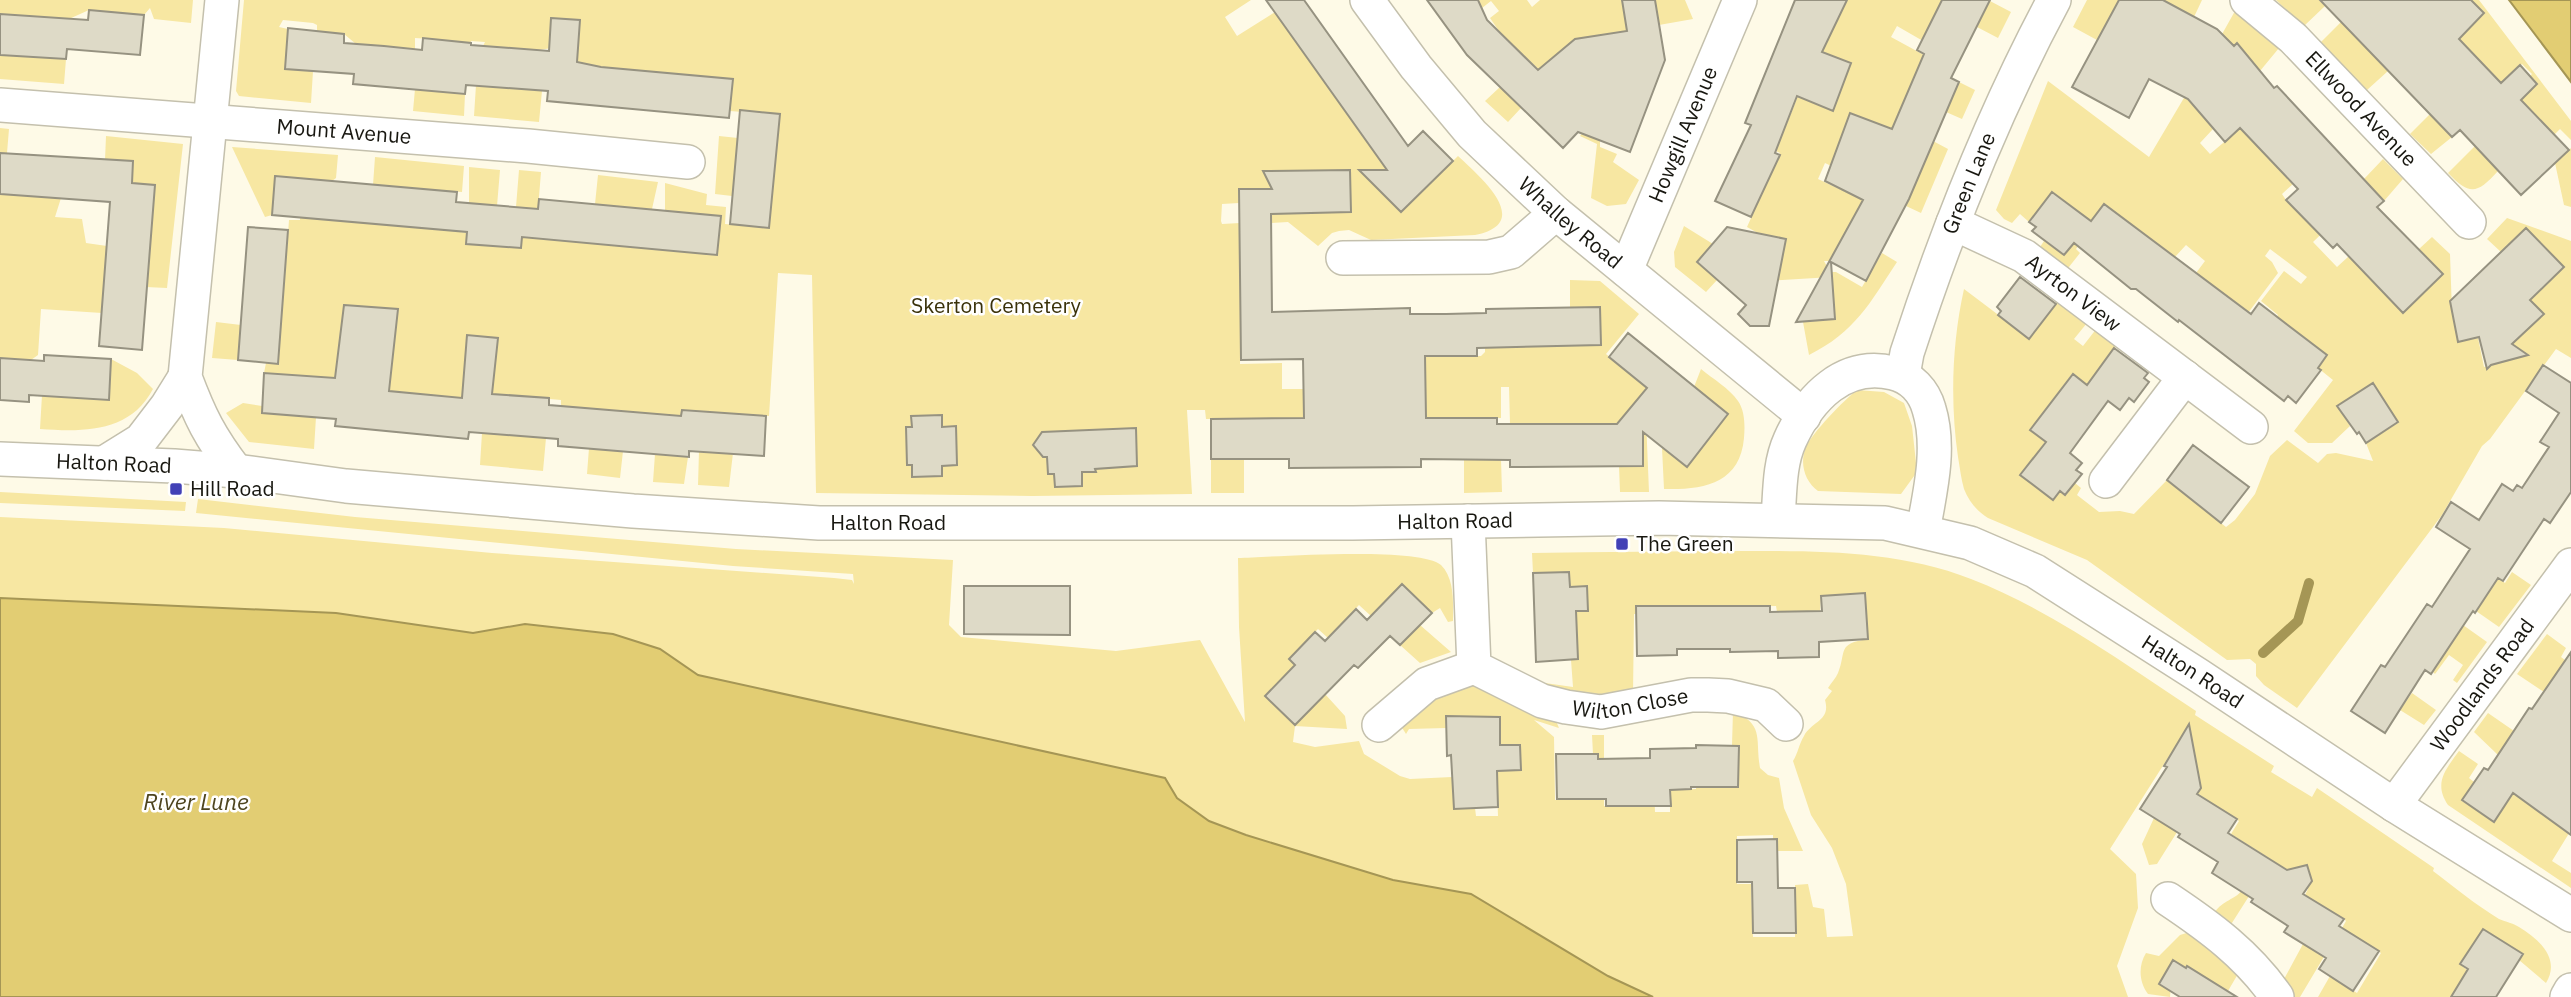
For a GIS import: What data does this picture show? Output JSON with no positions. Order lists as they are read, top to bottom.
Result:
{
  "streets": {
    "street": [
      "Ellwood Avenue",
      "Mount Avenue",
      "Howgill Avenue",
      "Green Lane",
      "Whalley Road",
      "Ayrton View",
      "Halton Road",
      "Woodlands Road",
      "Wilton Close"
    ]
  },
  "crossings": [
    ["Howgill Avenue", "Whalley Road"],
    ["Green Lane", "Ayrton View"],
    ["Halton Road", "Woodlands Road"]
  ],
  "water": ["River Lune"],
  "parks": ["Skerton Cemetery"],
  "places": {
    "transit": ["Hill Road", "The Green"]
  }
}
